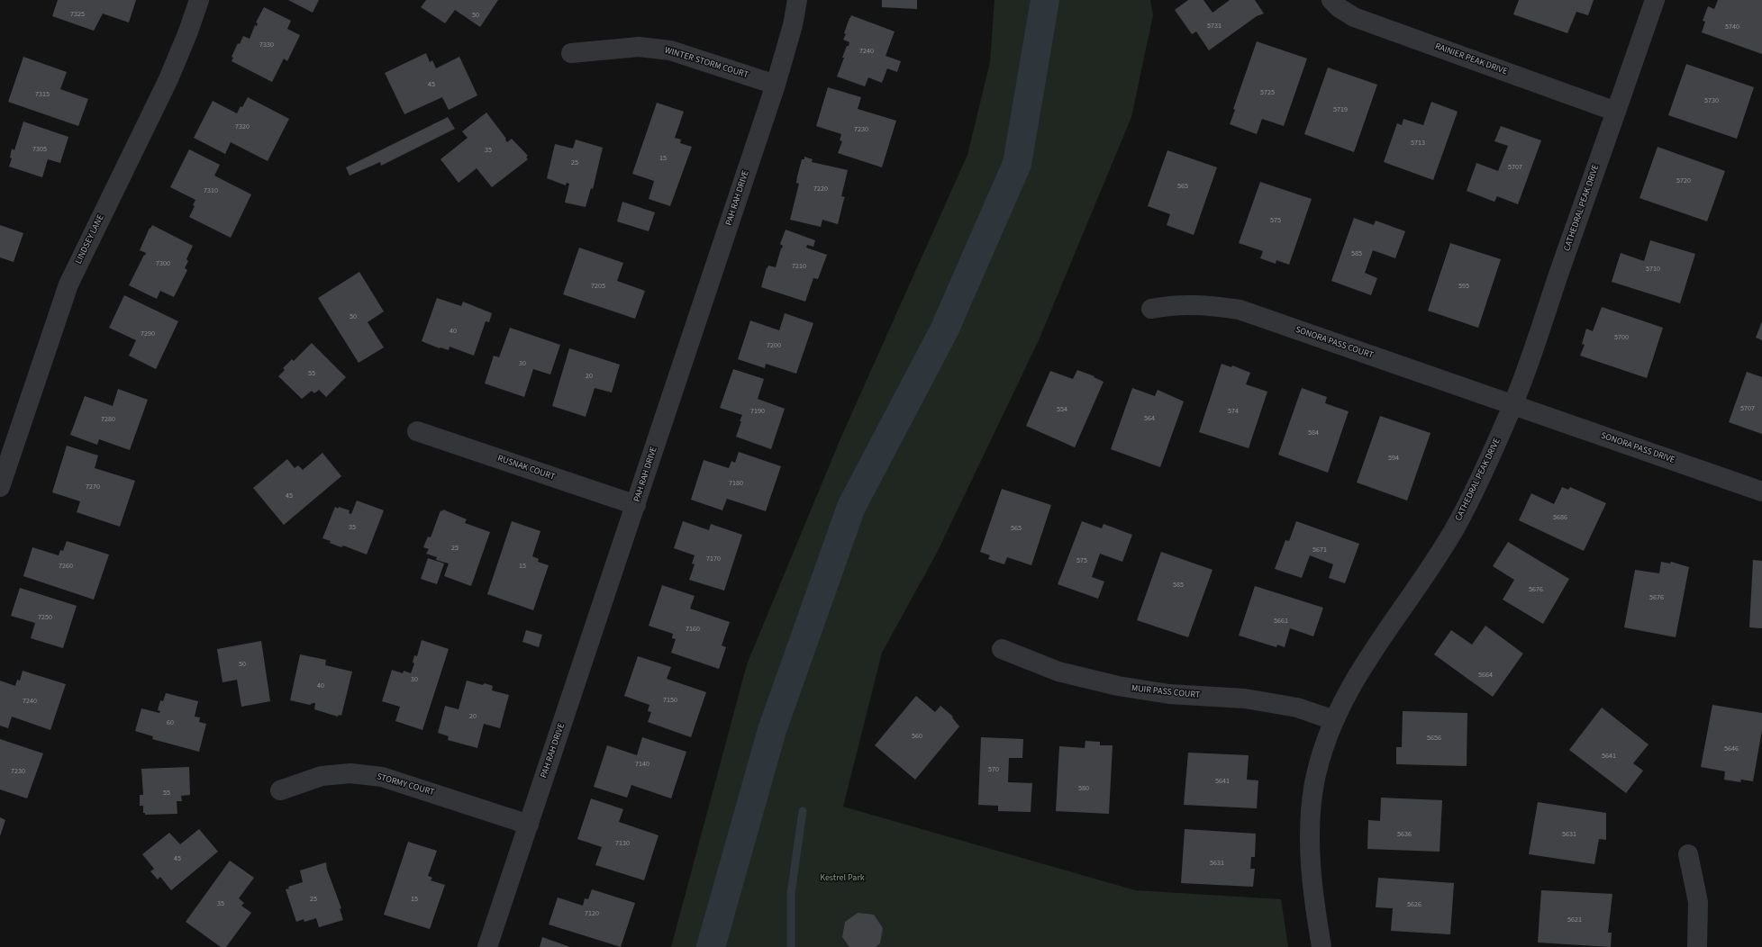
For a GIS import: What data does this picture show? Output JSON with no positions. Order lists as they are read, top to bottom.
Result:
{
  "streets": {
    "street": [
      "RAINIER PEAK DRIVE",
      "WINTER STORM COURT",
      "PAH RAH DRIVE",
      "CATHEDRAL PEAK DRIVE",
      "LINDSEY LANE",
      "SONORA PASS COURT",
      "SONORA PASS DRIVE",
      "RUSNAK COURT",
      "MUIR PASS COURT",
      "STORMY COURT"
    ]
  },
  "crossings": [
    ["RAINIER PEAK DRIVE", "CATHEDRAL PEAK DRIVE"],
    ["WINTER STORM COURT", "PAH RAH DRIVE"],
    ["PAH RAH DRIVE", "RUSNAK COURT"],
    ["PAH RAH DRIVE", "STORMY COURT"],
    ["CATHEDRAL PEAK DRIVE", "SONORA PASS COURT"],
    ["CATHEDRAL PEAK DRIVE", "SONORA PASS DRIVE"],
    ["CATHEDRAL PEAK DRIVE", "MUIR PASS COURT"],
    ["SONORA PASS COURT", "SONORA PASS DRIVE"]
  ],
  "parks": ["Kestrel Park"],
  "house_numbers": [
    "7325",
    "50",
    "5731",
    "5740",
    "7330",
    "7240",
    "45",
    "5725",
    "7315",
    "5730",
    "5719",
    "7320",
    "7230",
    "5713",
    "7305",
    "35",
    "15",
    "25",
    "5707",
    "5720",
    "565",
    "7220",
    "7310",
    "575",
    "585",
    "7300",
    "7210",
    "5710",
    "7205",
    "595",
    "50",
    "40",
    "7290",
    "5700",
    "7200",
    "30",
    "55",
    "20",
    "5707",
    "554",
    "7190",
    "574",
    "564",
    "7280",
    "584",
    "594",
    "7180",
    "7270",
    "45",
    "5686",
    "35",
    "565",
    "25",
    "5671",
    "7170",
    "575",
    "7260",
    "15",
    "585",
    "5676",
    "5676",
    "7250",
    "5661",
    "7160",
    "50",
    "5664",
    "30",
    "40",
    "7150",
    "7240",
    "20",
    "60",
    "560",
    "5656",
    "5646",
    "5641",
    "7140",
    "570",
    "7230",
    "5641",
    "580",
    "55",
    "5636",
    "5631",
    "7130",
    "45",
    "5631",
    "25",
    "15",
    "35",
    "5626",
    "7120",
    "5621"
  ]
}
